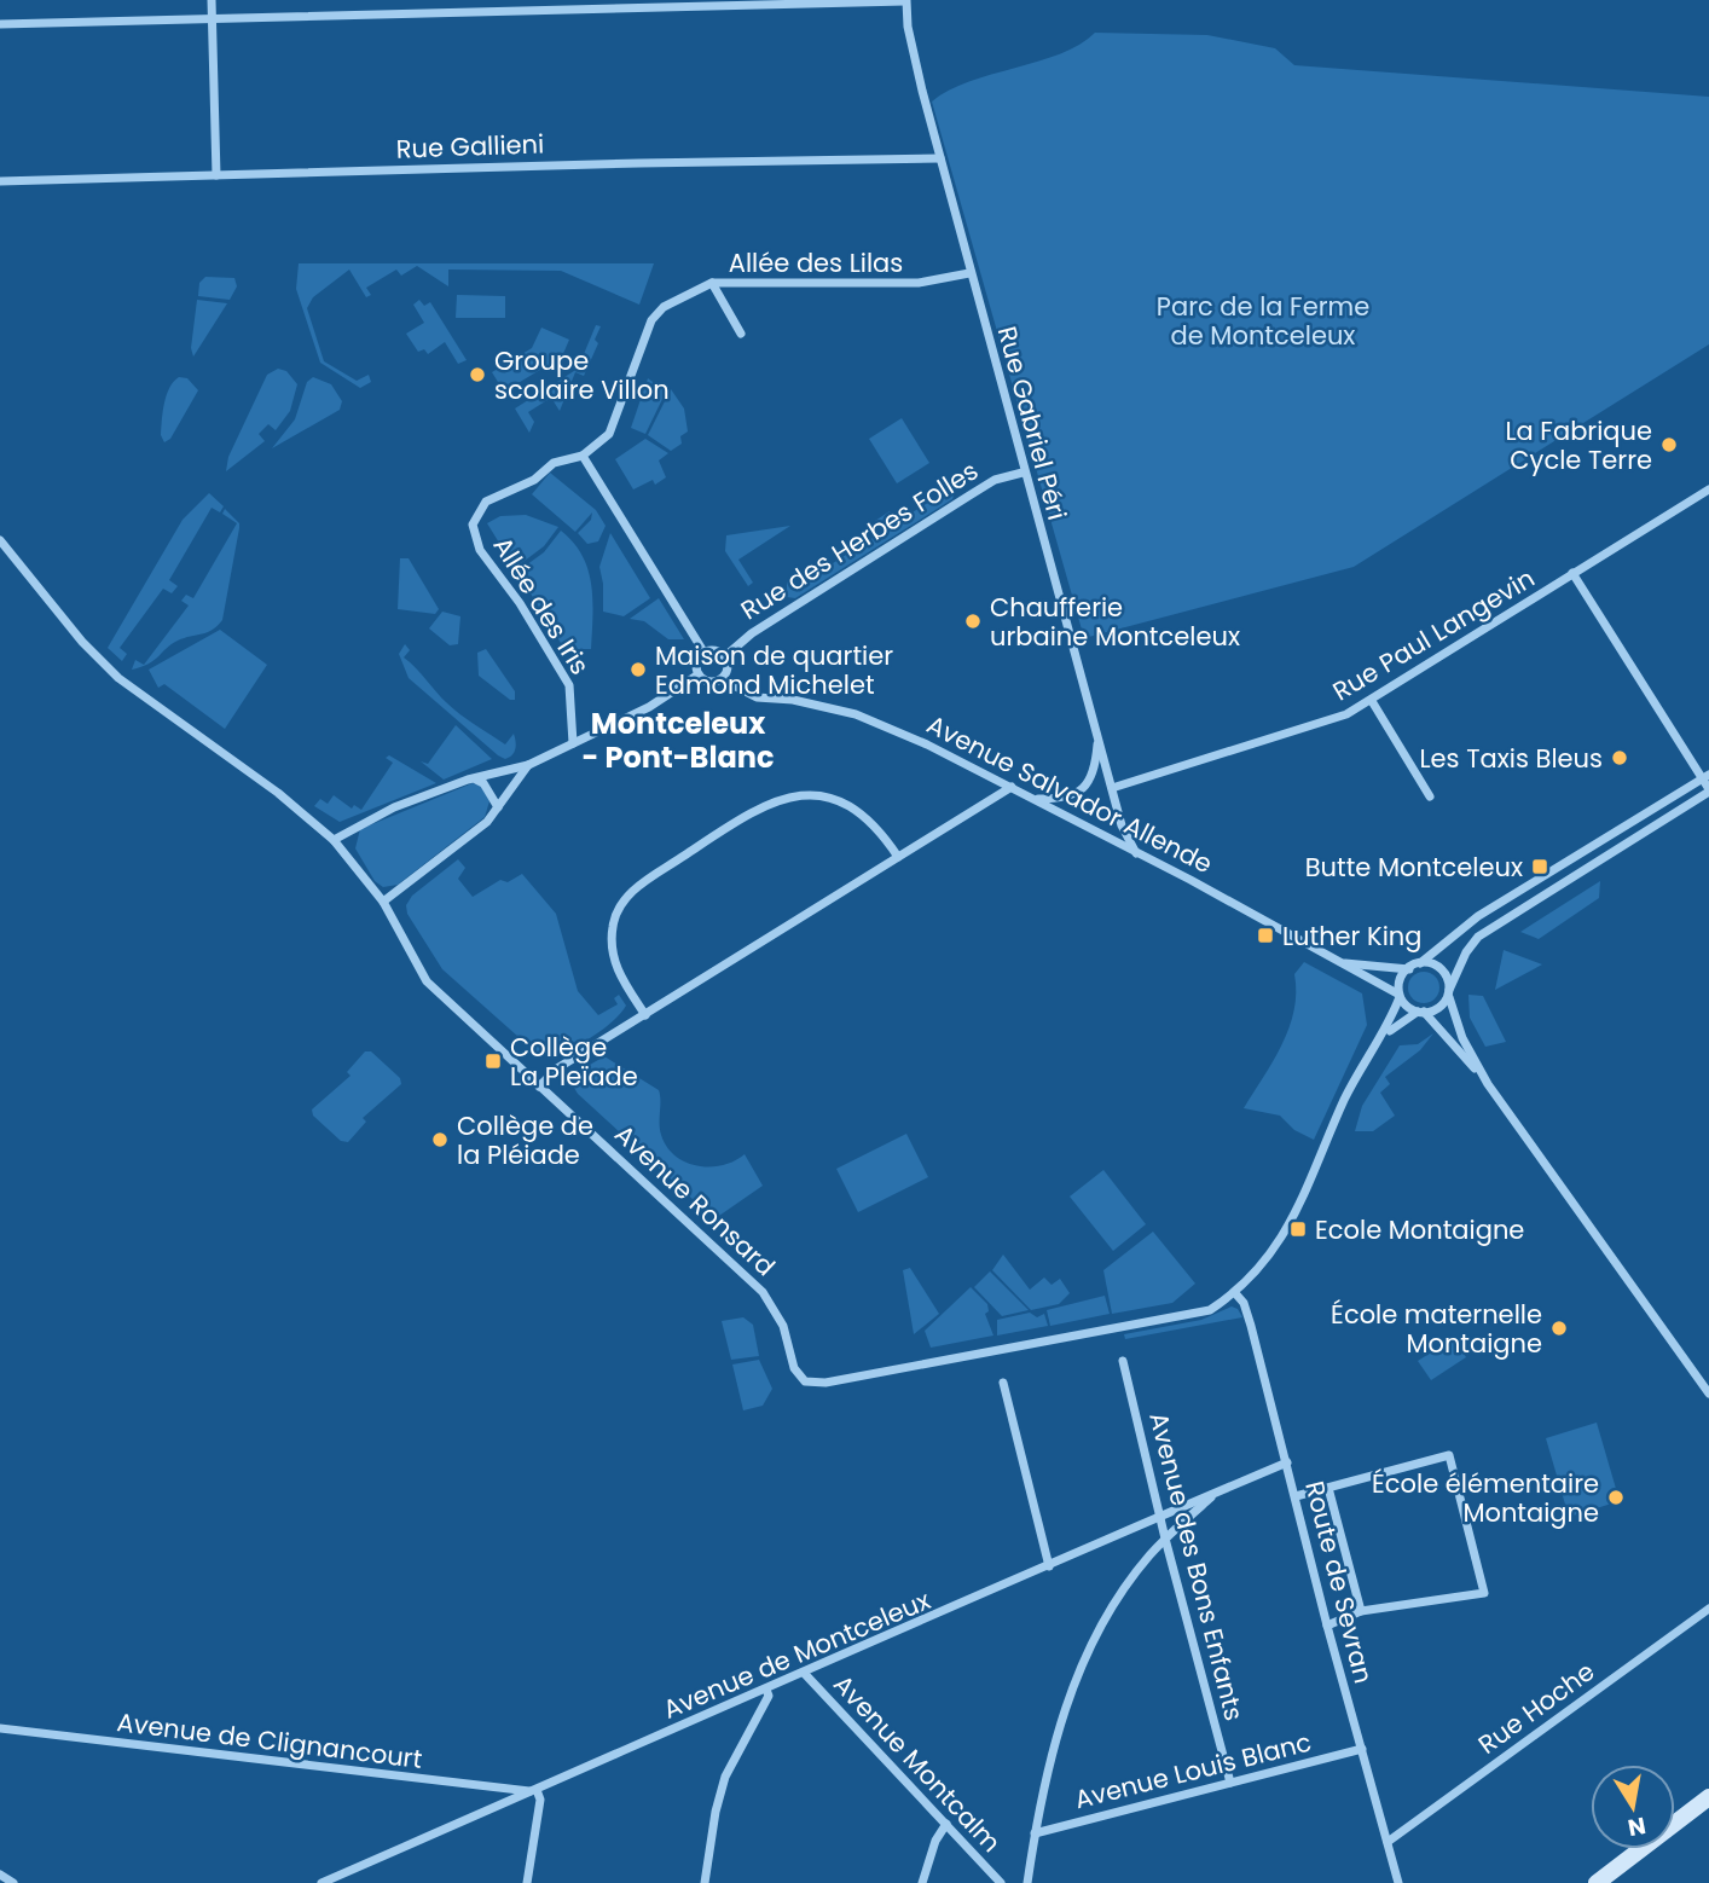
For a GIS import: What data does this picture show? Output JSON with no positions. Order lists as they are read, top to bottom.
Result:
{
  "streets": {
    "street": [
      "Rue Gallieni",
      "Allée des Lilas",
      "Rue Gabriel Péri",
      "Rue des Herbes Folles",
      "Allée des Iris",
      "Rue Paul Langevin",
      "Avenue Salvador Allende",
      "Avenue Ronsard",
      "Avenue des Bons Enfants",
      "Route de Sevran",
      "Avenue de Montceleux",
      "Rue Hoche",
      "Avenue de Clignancourt",
      "Avenue Montcalm",
      "Avenue Louis Blanc"
    ]
  },
  "crossings": [
    ["Rue Gallieni", "Rue Gabriel Péri"],
    ["Allée des Lilas", "Rue Gabriel Péri"],
    ["Allée des Lilas", "Allée des Iris"],
    ["Rue Gabriel Péri", "Rue des Herbes Folles"],
    ["Rue Gabriel Péri", "Rue Paul Langevin"],
    ["Rue Gabriel Péri", "Avenue Salvador Allende"],
    ["Rue des Herbes Folles", "Avenue Salvador Allende"],
    ["Avenue Salvador Allende", "Avenue Ronsard"],
    ["Avenue Ronsard", "Route de Sevran"],
    ["Avenue des Bons Enfants", "Avenue de Montceleux"],
    ["Avenue des Bons Enfants", "Avenue Louis Blanc"],
    ["Route de Sevran", "Avenue de Montceleux"],
    ["Route de Sevran", "Rue Hoche"],
    ["Route de Sevran", "Avenue Louis Blanc"],
    ["Avenue de Montceleux", "Avenue de Clignancourt"],
    ["Avenue de Montceleux", "Avenue Montcalm"]
  ],
  "districts": ["Montceleux - Pont-Blanc"],
  "parks": ["Parc de la Ferme de Montceleux"],
  "places": {
    "other": [
      "Groupe scolaire Villon",
      "La Fabrique Cycle Terre",
      "Chaufferie urbaine Montceleux",
      "Maison de quartier Edmond Michelet",
      "Les Taxis Bleus",
      "Collège de la Pléiade",
      "École maternelle Montaigne",
      "École élémentaire Montaigne"
    ],
    "transit": [
      "Butte Montceleux",
      "Luther King",
      "Collège La Pleïade",
      "Ecole Montaigne"
    ]
  },
  "north": "bottom"
}
